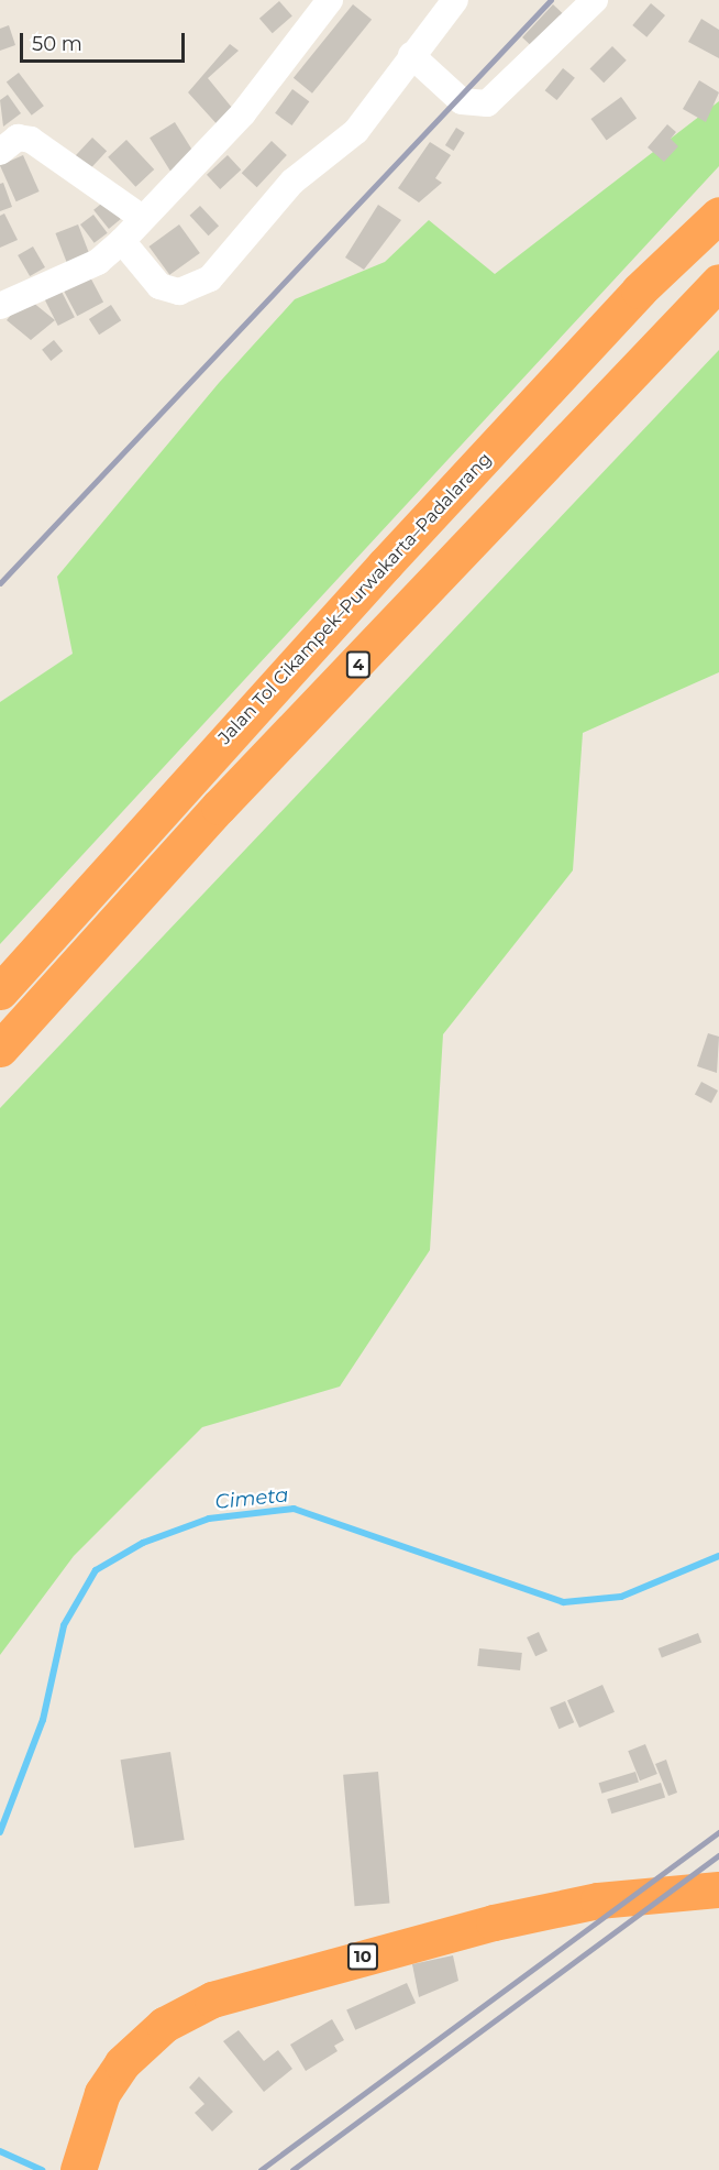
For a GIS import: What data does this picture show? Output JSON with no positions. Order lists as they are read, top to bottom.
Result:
{
  "streets": {
    "highway": ["Jalan Tol Cikampek–Purwakarta–Padalarang", "4", "10"]
  },
  "water": ["Cimeta"],
  "scale_bar": "50 m"
}
